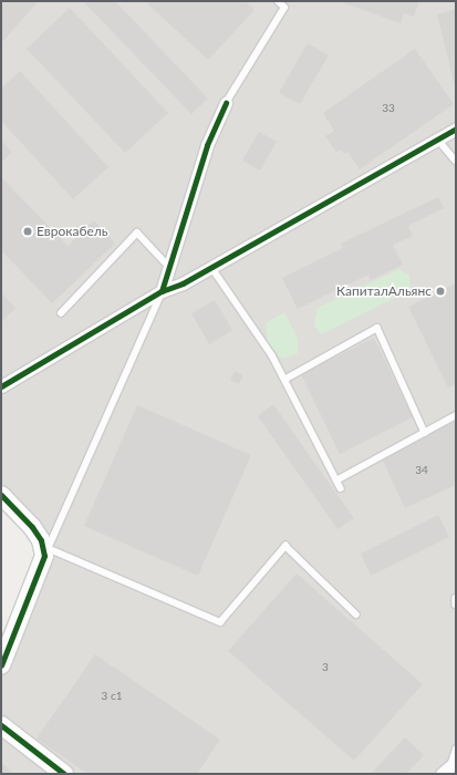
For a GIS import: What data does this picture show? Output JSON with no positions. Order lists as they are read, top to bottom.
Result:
{
  "places": ["Еврокабель", "КапиталАльянс"],
  "house_numbers": [
    "33",
    "34",
    "3",
    "3 с1"
  ]
}
